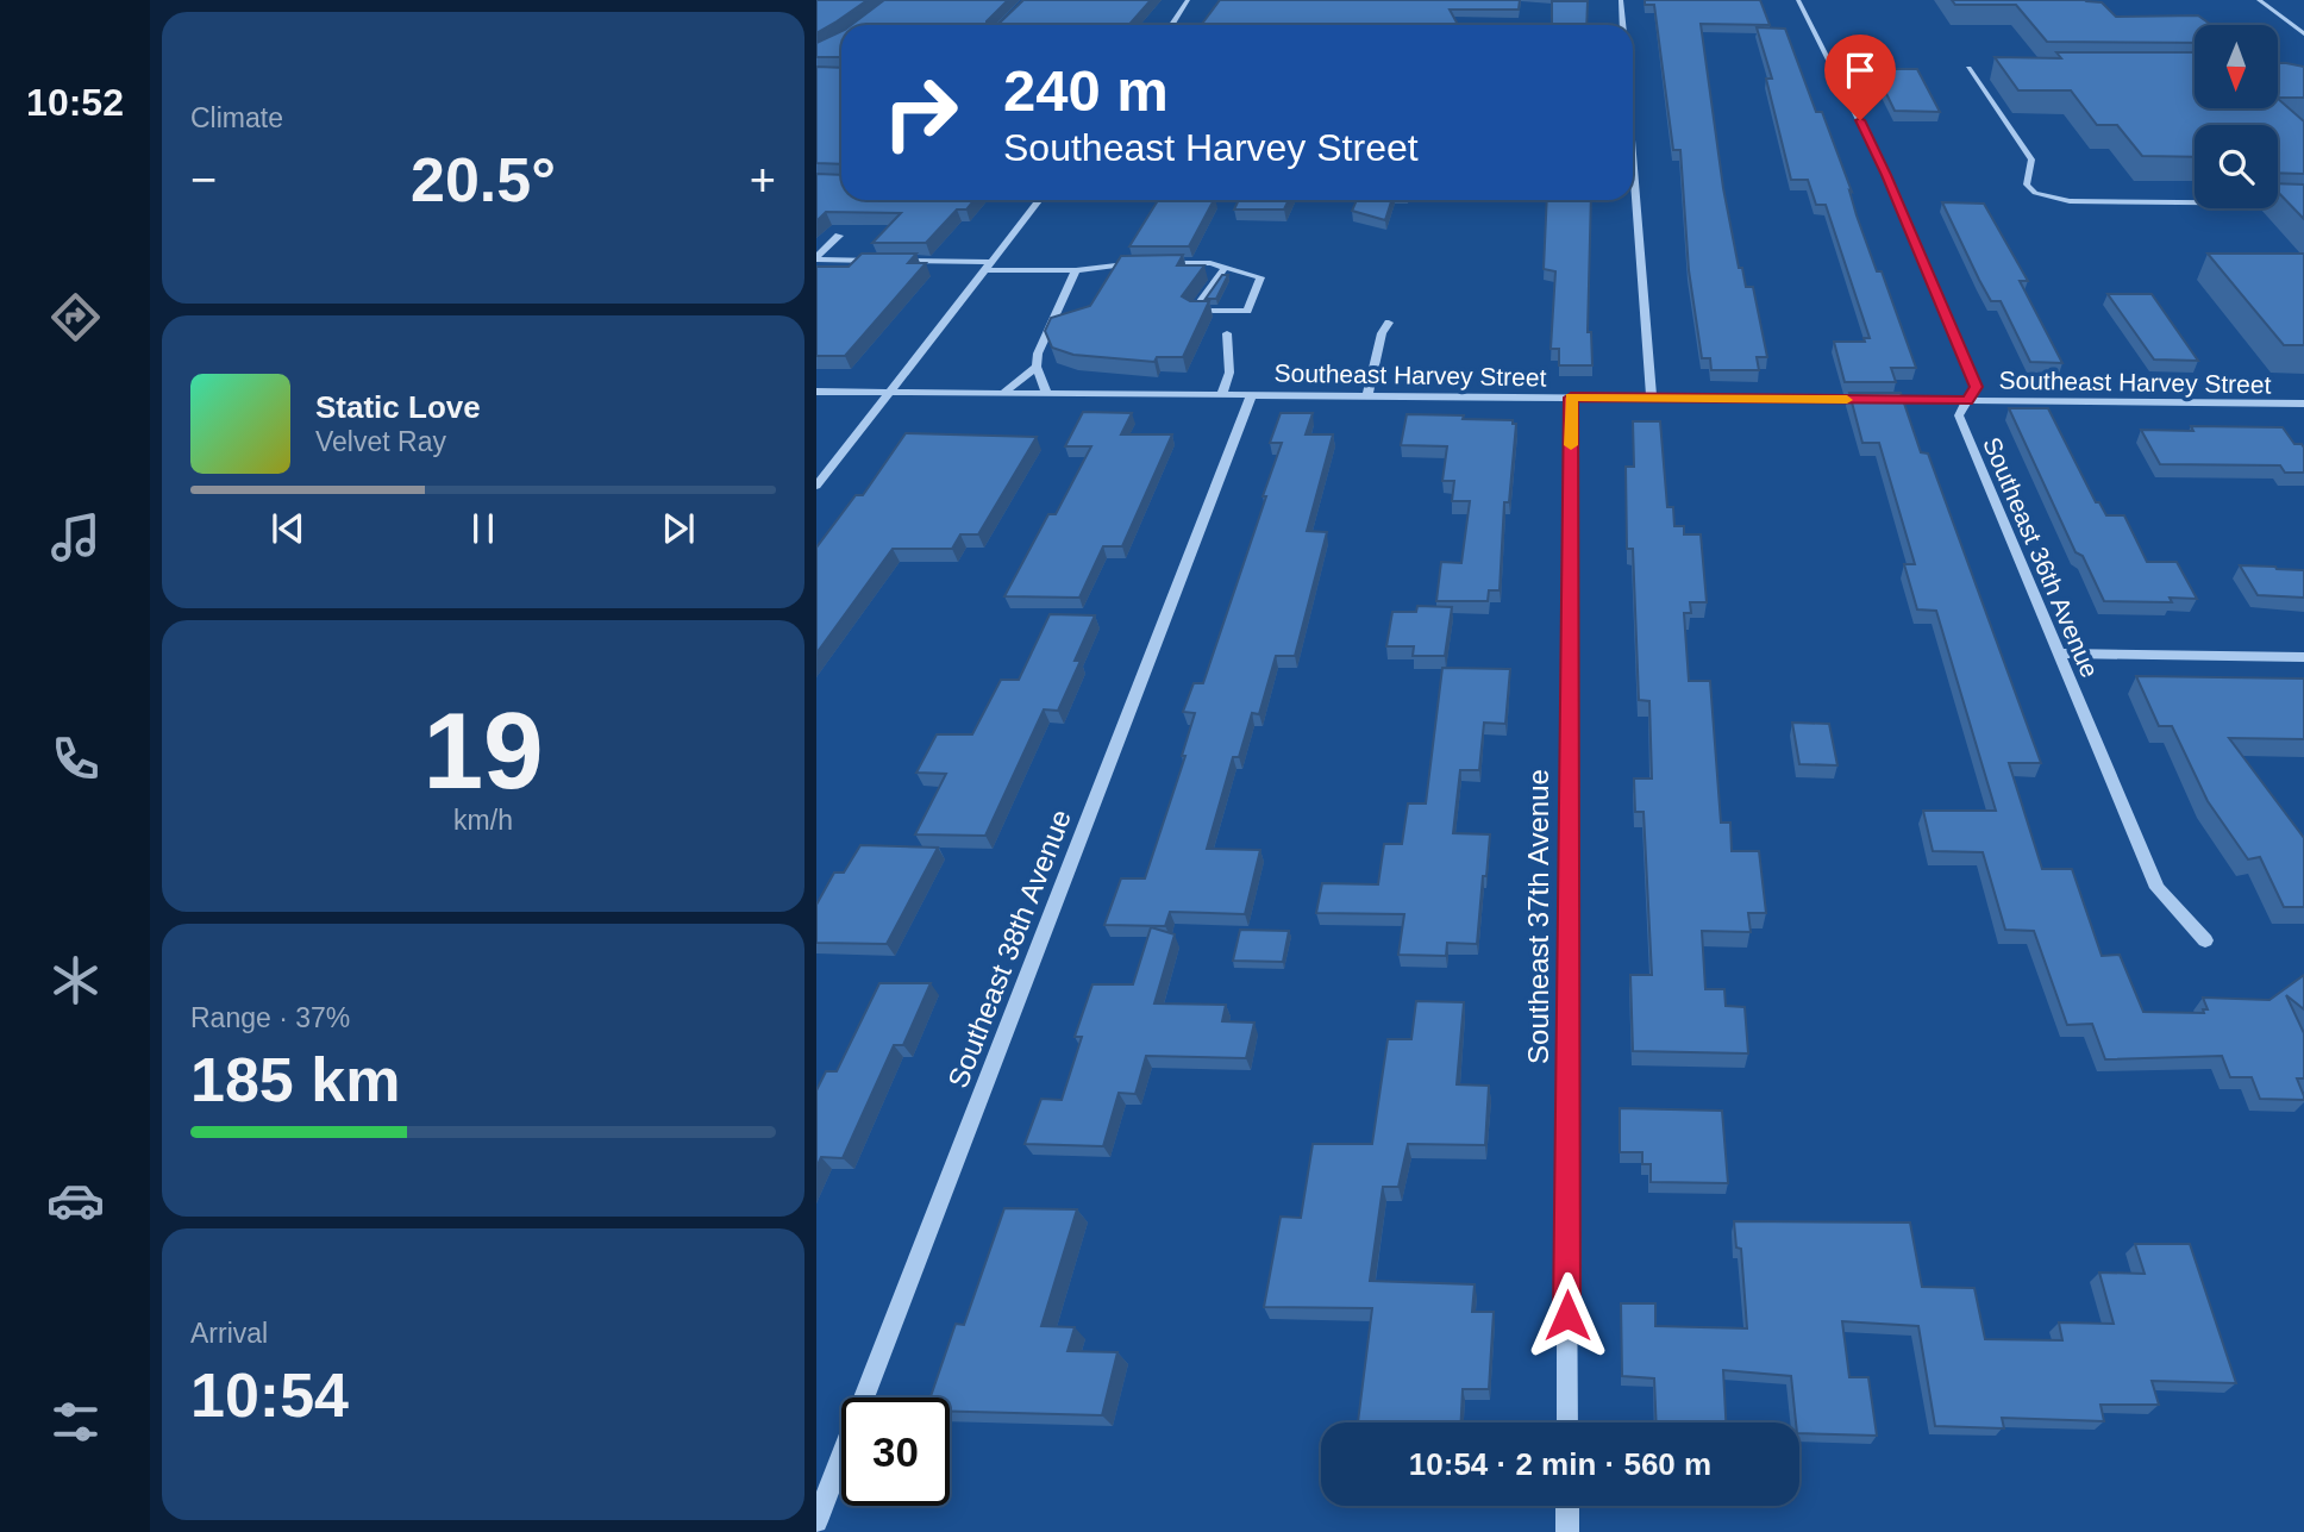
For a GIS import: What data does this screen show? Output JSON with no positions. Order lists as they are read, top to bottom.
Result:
{
  "streets": {
    "street": [
      "Southeast Harvey Street",
      "Southeast 36th Avenue",
      "Southeast 37th Avenue",
      "Southeast 38th Avenue"
    ]
  },
  "crossings": [
    ["Southeast Harvey Street", "Southeast 36th Avenue"],
    ["Southeast Harvey Street", "Southeast 37th Avenue"],
    ["Southeast Harvey Street", "Southeast 38th Avenue"]
  ],
  "north": "bottom",
  "page": {
    "tabs": "10:52",
    "tile": [
      "Climate",
      ["19", "km/h"],
      ["Range · 37%", "185 km"],
      ["Arrival", "10:54"]
    ],
    "turn": ["240 m", "Southeast Harvey Street"],
    "heat": ["−", "20.5°", "+"],
    "song": ["Static Love", "Velvet Ray"],
    "limit": "30",
    "trip": "10:54 · 2 min · 560 m"
  }
}
